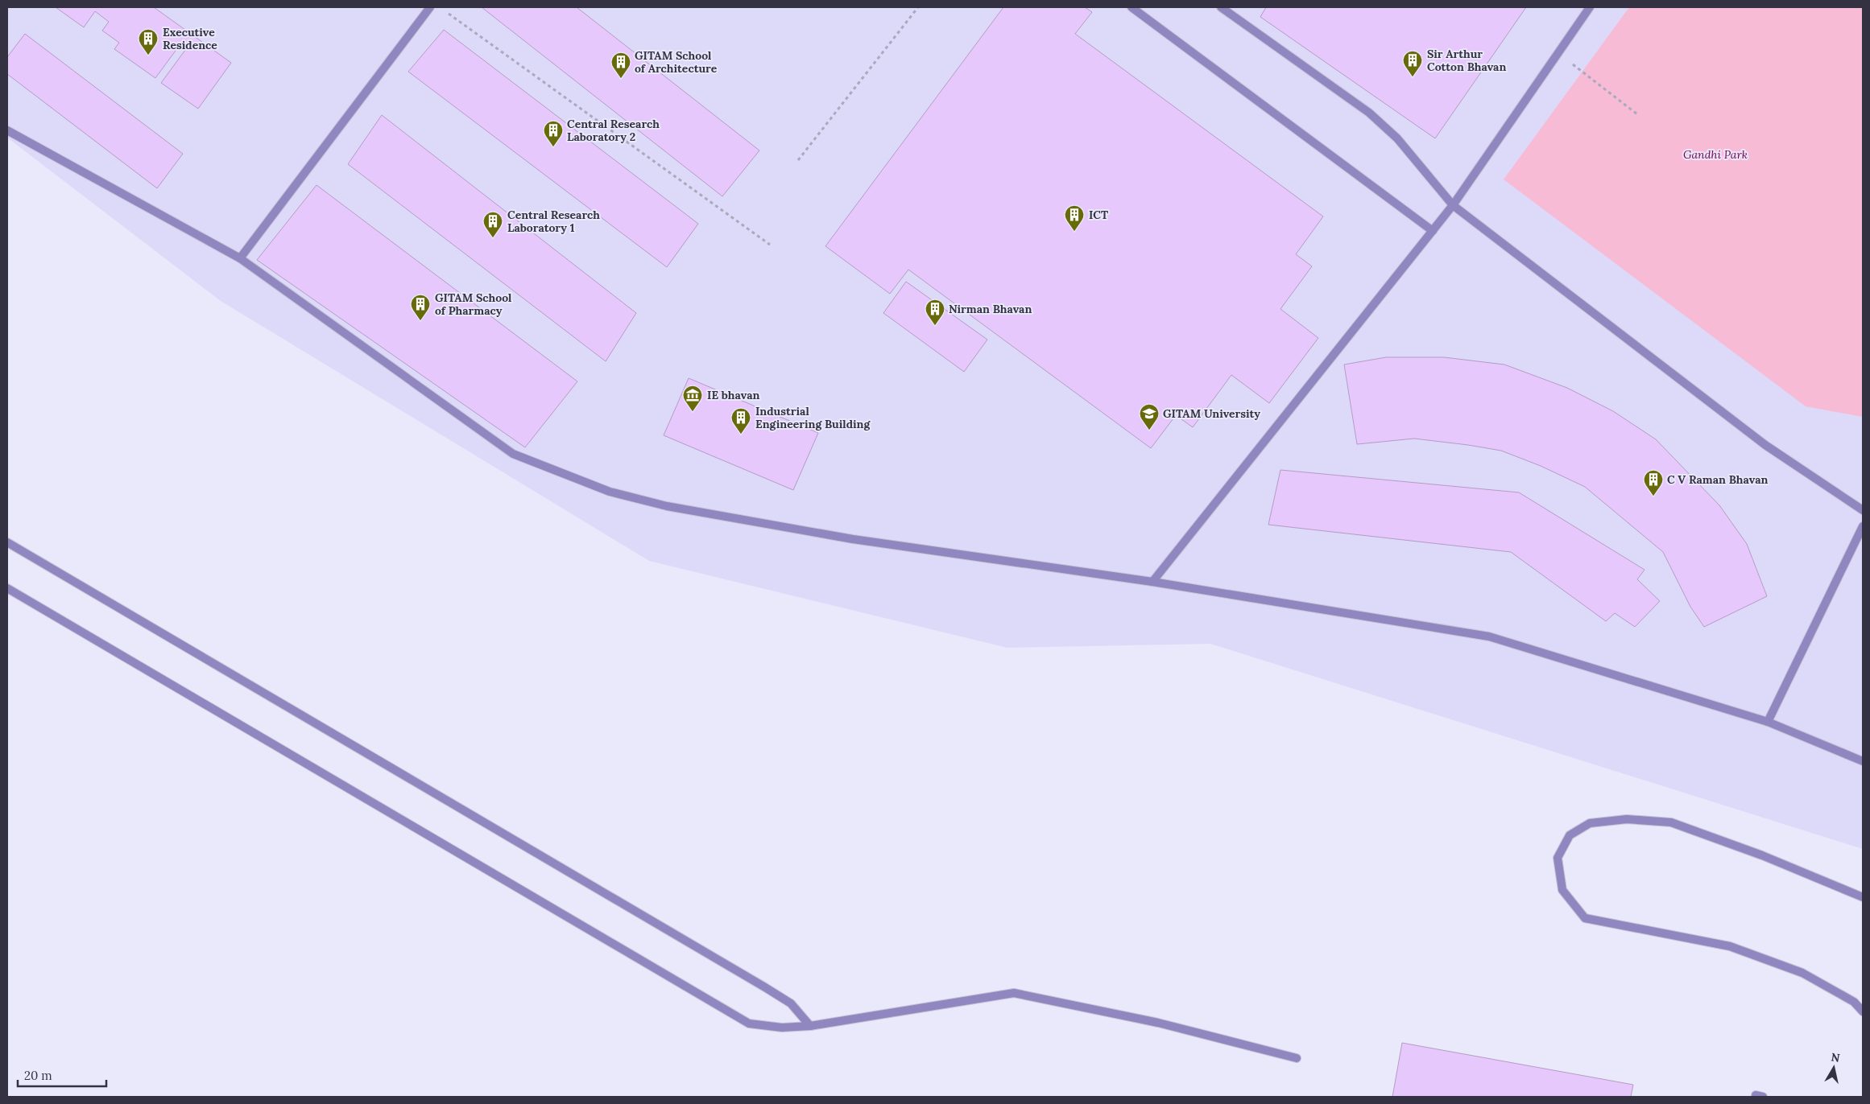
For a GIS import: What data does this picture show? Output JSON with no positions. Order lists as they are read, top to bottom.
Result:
{
  "parks": ["Gandhi Park"],
  "places": {
    "building": [
      "Executive Residence",
      "Sir Arthur Cotton Bhavan",
      "GITAM School of Architecture",
      "Central Research Laboratory 2",
      "ICT",
      "Central Research Laboratory 1",
      "GITAM School of Pharmacy",
      "Nirman Bhavan",
      "Industrial Engineering Building",
      "C V Raman Bhavan"
    ],
    "museum": ["IE bhavan"],
    "school or university": ["GITAM University"]
  },
  "scale_bar": "20 m",
  "north": "top"
}
